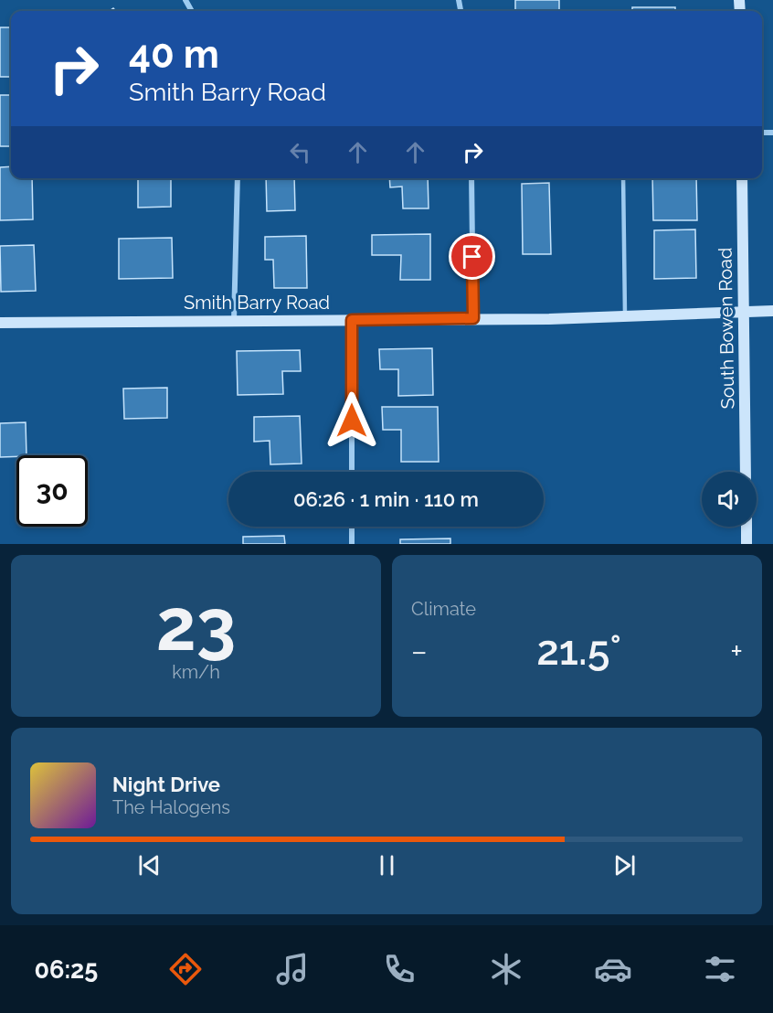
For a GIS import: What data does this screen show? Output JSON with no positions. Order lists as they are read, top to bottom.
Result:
{
  "streets": {
    "street": ["Smith Barry Road", "South Bowen Road"]
  },
  "crossings": [
    ["Smith Barry Road", "South Bowen Road"]
  ],
  "page": {
    "turn": ["40 m", "Smith Barry Road"],
    "limit": "30",
    "trip": "06:26 · 1 min · 110 m",
    "tile": [
      ["23", "km/h"],
      "Climate"
    ],
    "heat": ["−", "21.5°", "+"],
    "song": ["Night Drive", "The Halogens"],
    "tabs": "06:25"
  }
}
